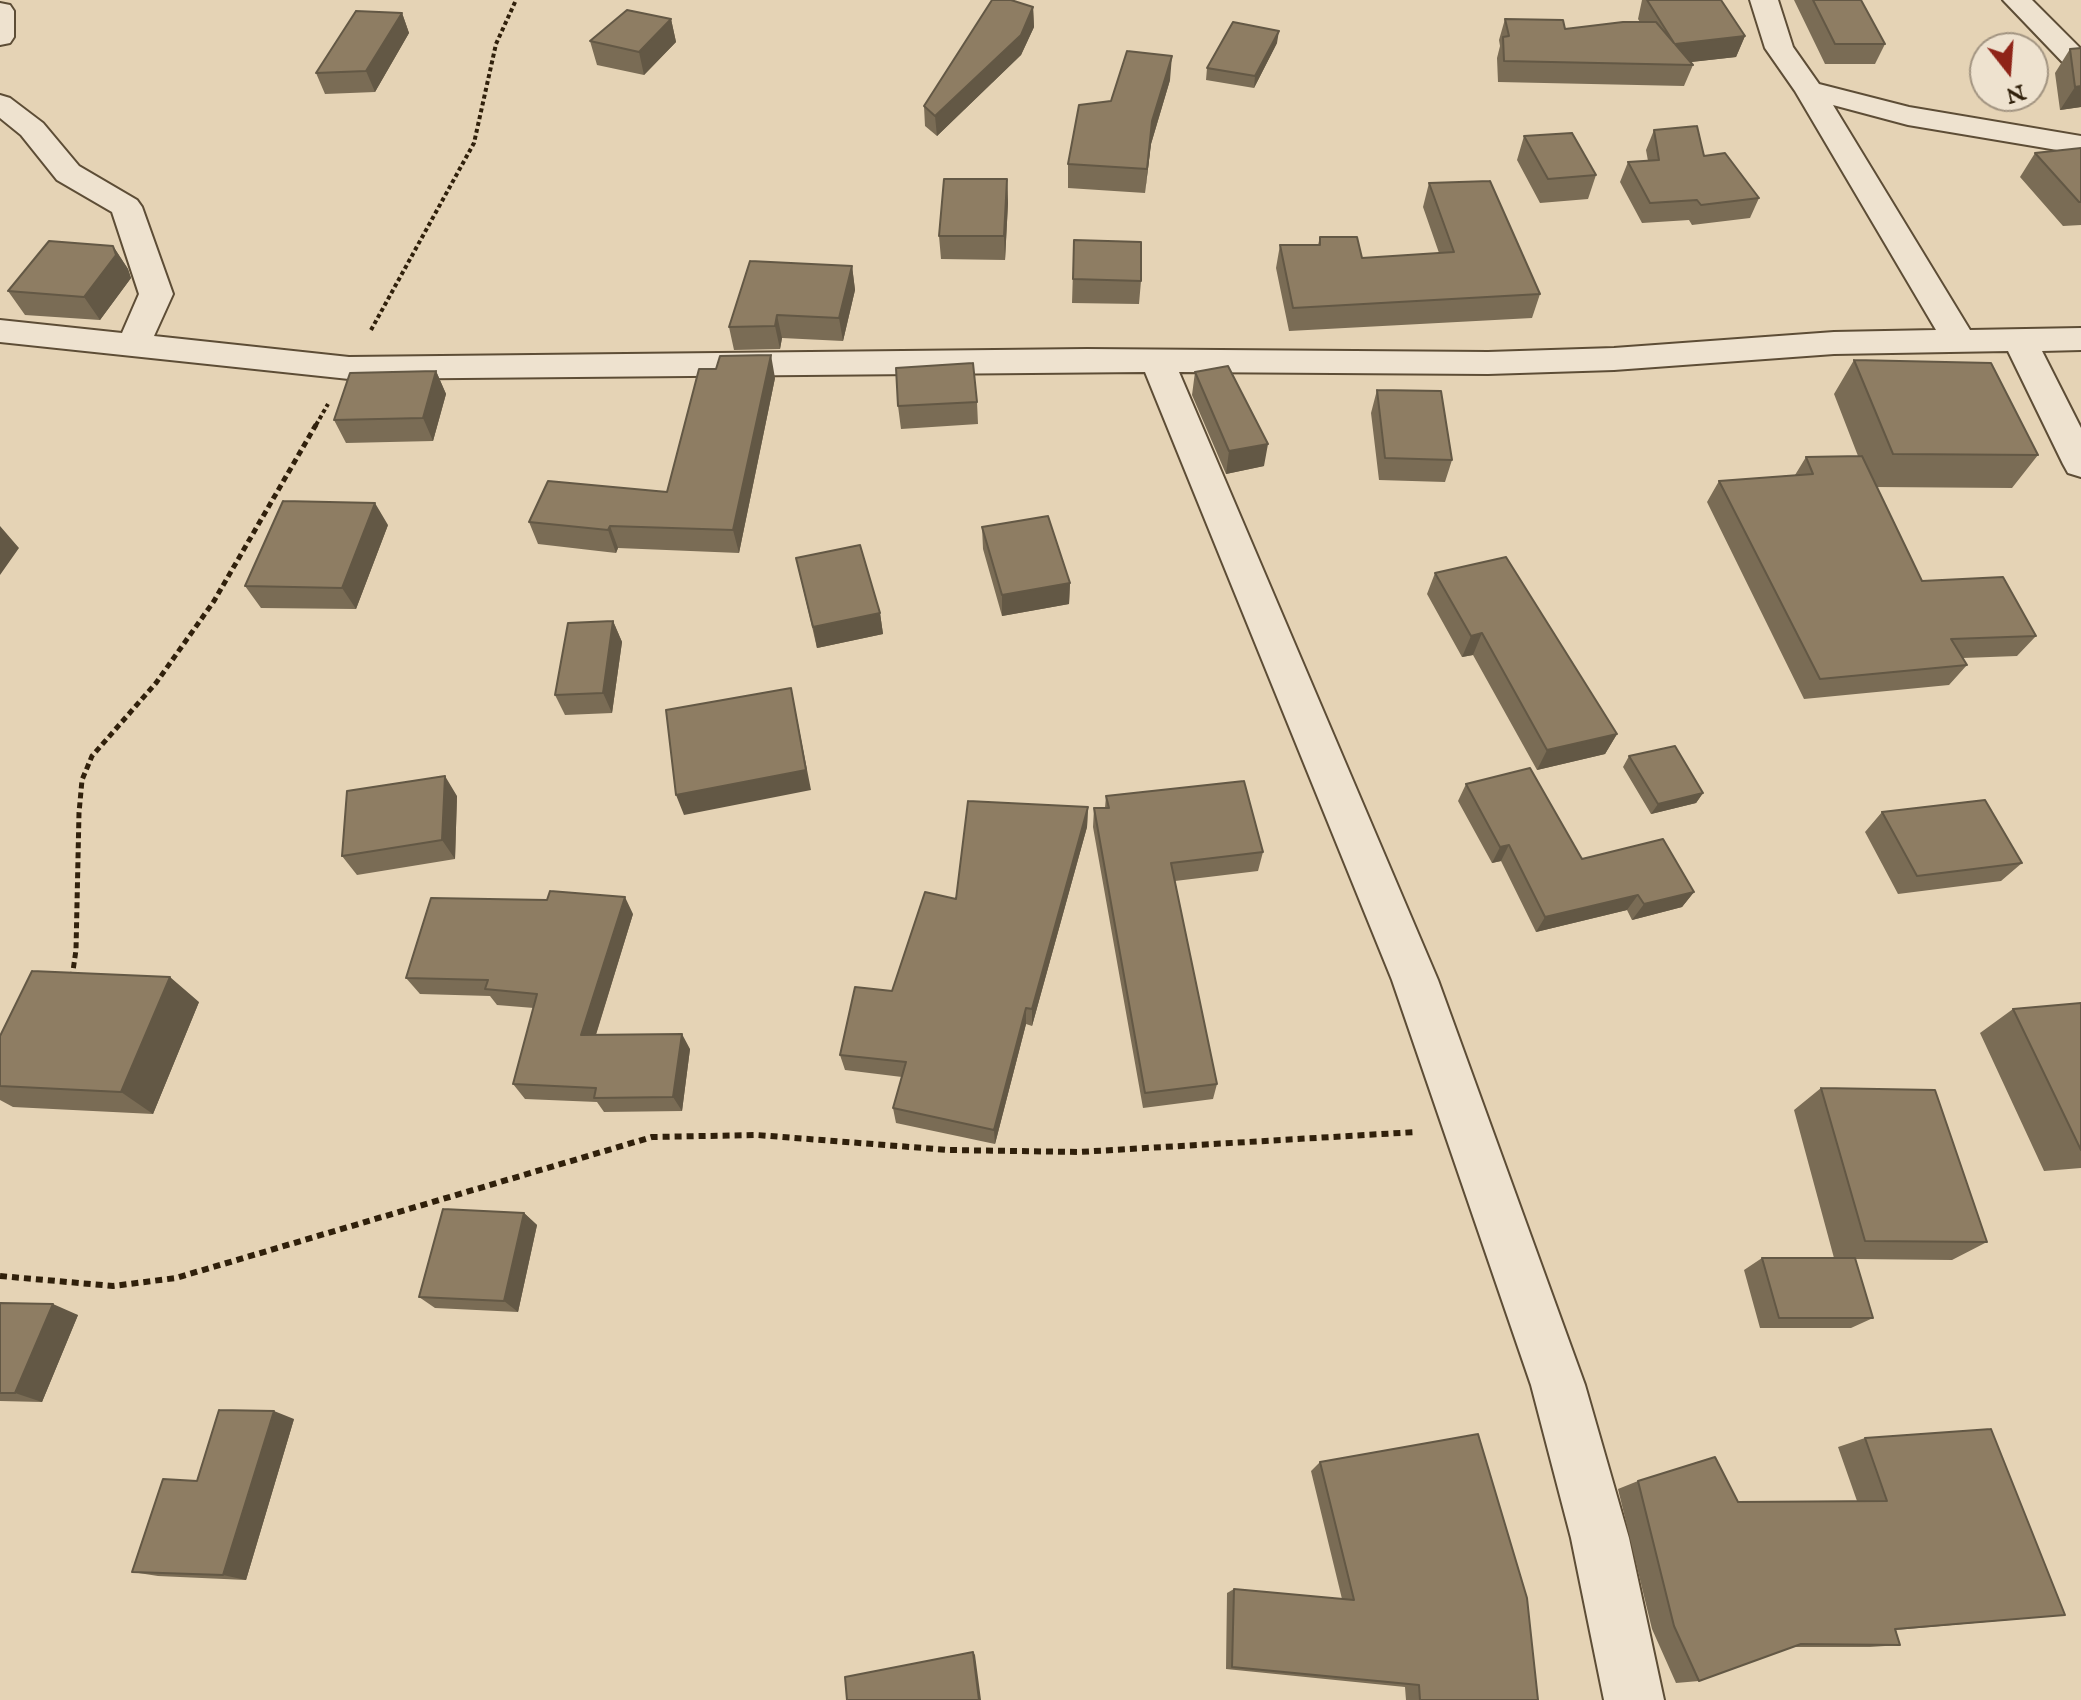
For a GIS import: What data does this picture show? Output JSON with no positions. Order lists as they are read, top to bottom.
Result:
{
  "north": "bottom"
}
